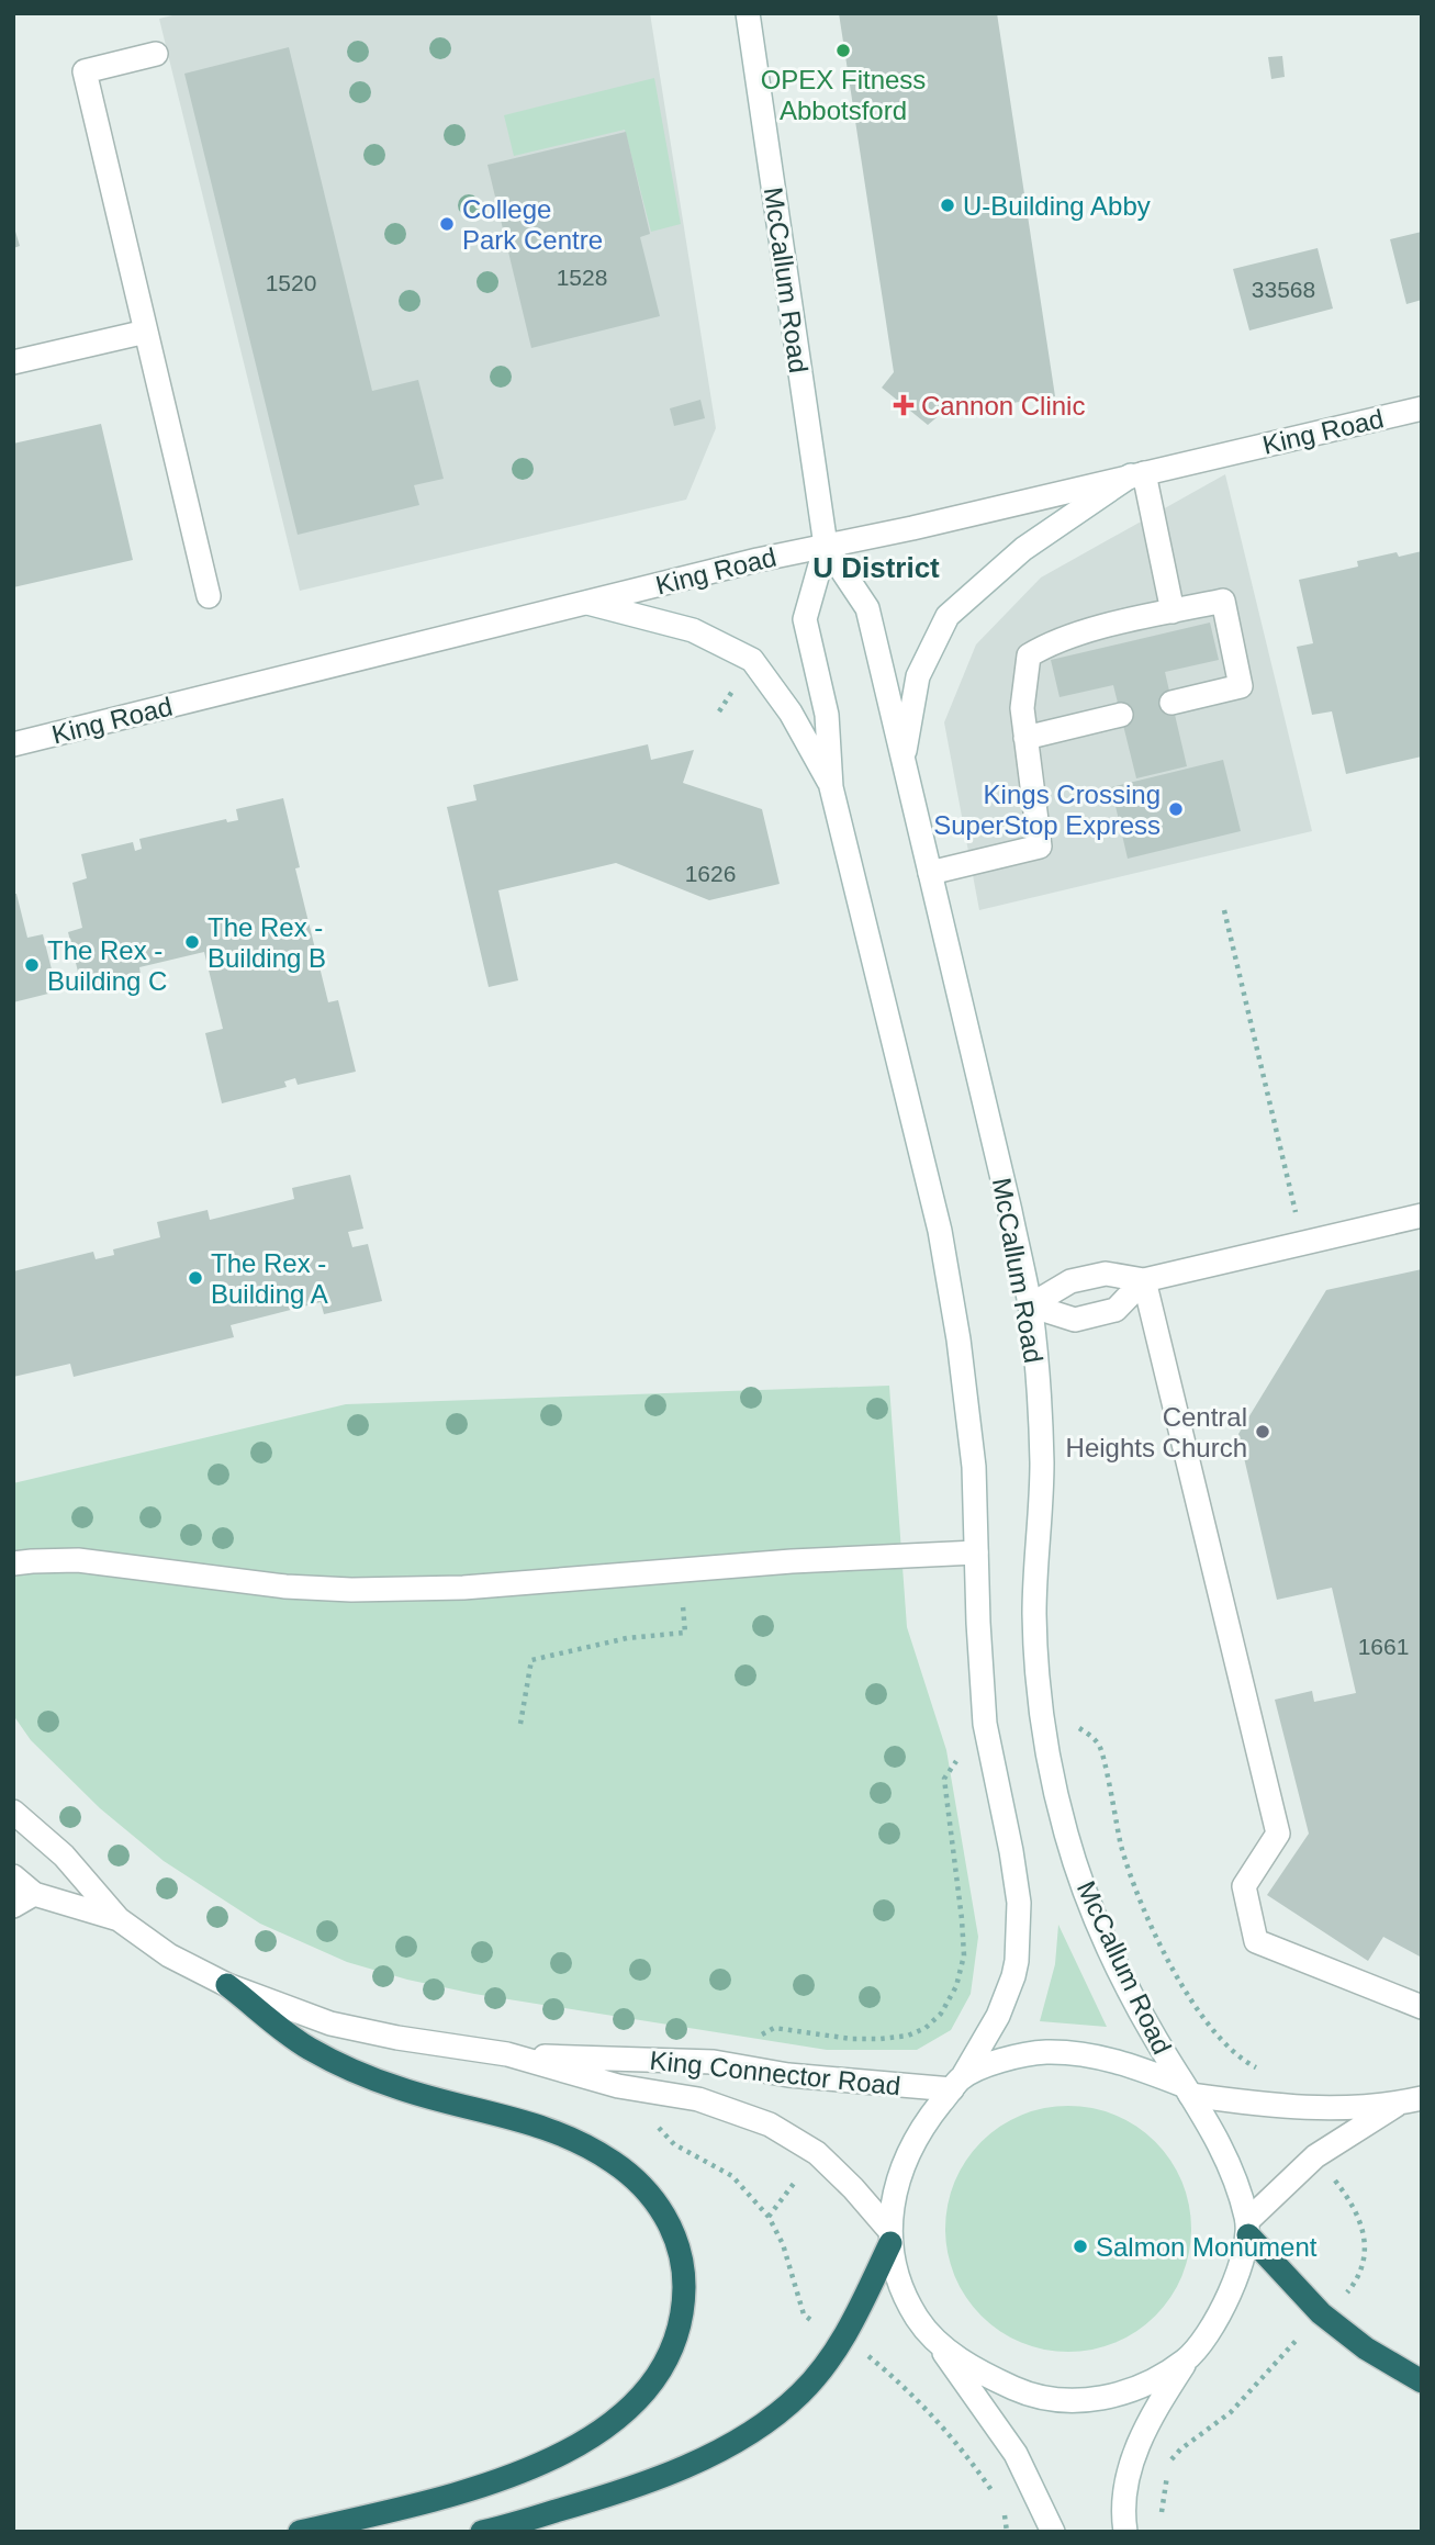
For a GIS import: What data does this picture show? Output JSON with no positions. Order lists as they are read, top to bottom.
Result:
{
  "streets": {
    "main road": ["McCallum Road", "King Road", "King Connector Road"]
  },
  "crossings": [
    ["McCallum Road", "King Road"],
    ["McCallum Road", "King Connector Road"]
  ],
  "districts": ["U District"],
  "places": {
    "other": [
      "OPEX Fitness Abbotsford",
      "U-Building Abby",
      "College Park Centre",
      "Kings Crossing SuperStop Express",
      "The Rex - Building B",
      "The Rex - Building C",
      "The Rex - Building A",
      "Central Heights Church",
      "Salmon Monument"
    ],
    "health": ["Cannon Clinic"]
  },
  "house_numbers": [
    "1528",
    "1520",
    "33568",
    "1626",
    "1661"
  ]
}
